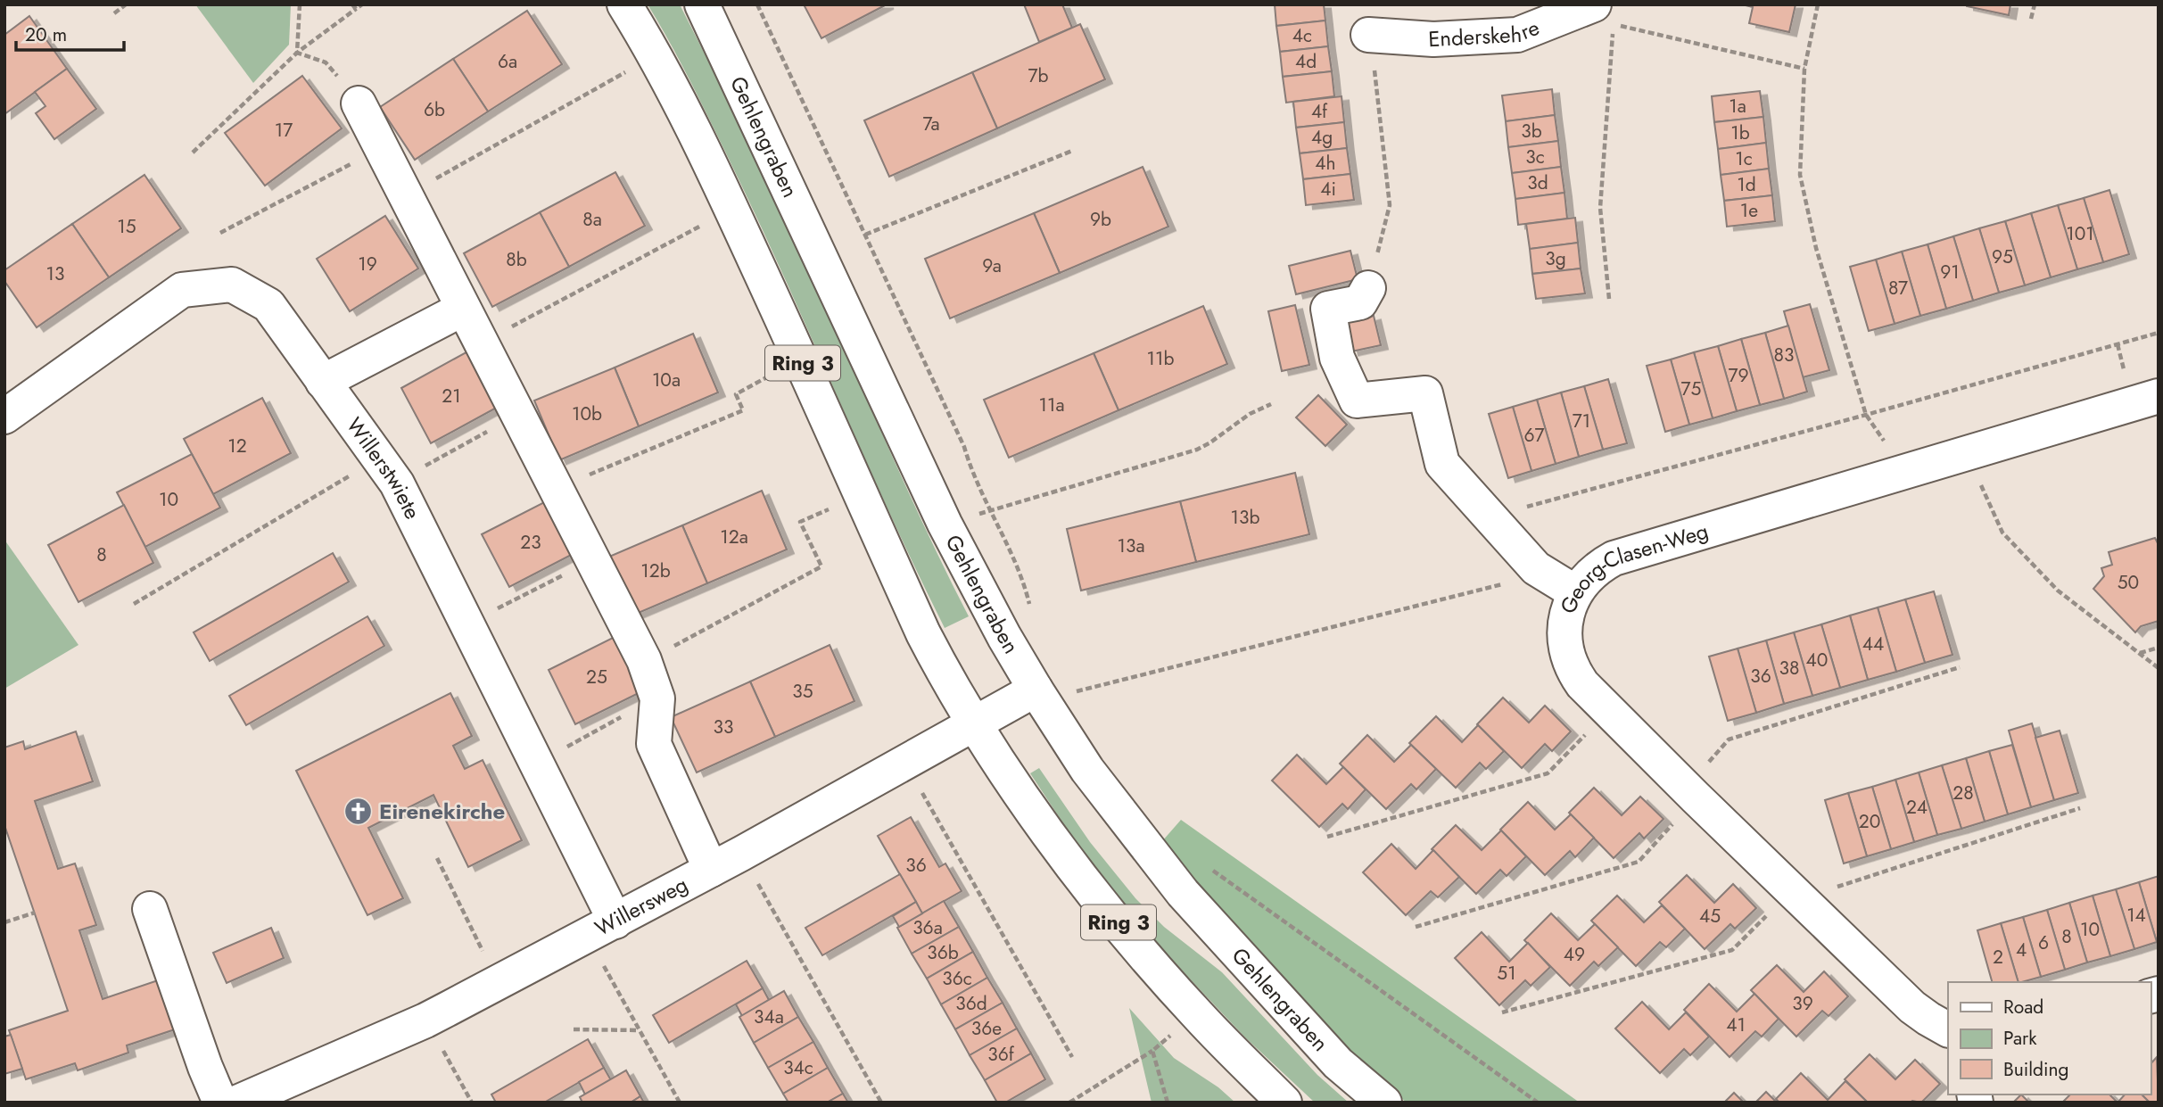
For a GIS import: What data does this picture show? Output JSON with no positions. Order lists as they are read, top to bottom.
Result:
{
  "streets": {
    "street": [
      "Enderskehre",
      "Gehlengraben",
      "Ring 3",
      "Willerstwiete",
      "Georg-Clasen-Weg",
      "Willersweg"
    ]
  },
  "crossings": [
    ["Gehlengraben", "Willersweg"],
    ["Ring 3", "Willersweg"],
    ["Willerstwiete", "Willersweg"]
  ],
  "places": {
    "church": ["Eirenekirche"]
  },
  "house_numbers": [
    "4c",
    "6a",
    "4d",
    "7b",
    "1a",
    "6b",
    "4f",
    "7a",
    "17",
    "3b",
    "1b",
    "4g",
    "3c",
    "1c",
    "4h",
    "3d",
    "1d",
    "4i",
    "1e",
    "8a",
    "9b",
    "15",
    "101",
    "95",
    "3g",
    "8b",
    "19",
    "9a",
    "91",
    "13",
    "87",
    "83",
    "11b",
    "79",
    "10a",
    "75",
    "21",
    "11a",
    "10b",
    "71",
    "67",
    "12",
    "10",
    "13b",
    "12a",
    "23",
    "13a",
    "8",
    "12b",
    "50",
    "44",
    "40",
    "38",
    "36",
    "25",
    "35",
    "33",
    "28",
    "24",
    "20",
    "36",
    "14",
    "45",
    "36a",
    "10",
    "8",
    "6",
    "4",
    "36b",
    "49",
    "2",
    "51",
    "36c",
    "36d",
    "39",
    "34a",
    "41",
    "36e",
    "36f",
    "34c"
  ],
  "legend": ["Road", "Park", "Building"],
  "scale_bar": "20 m"
}
